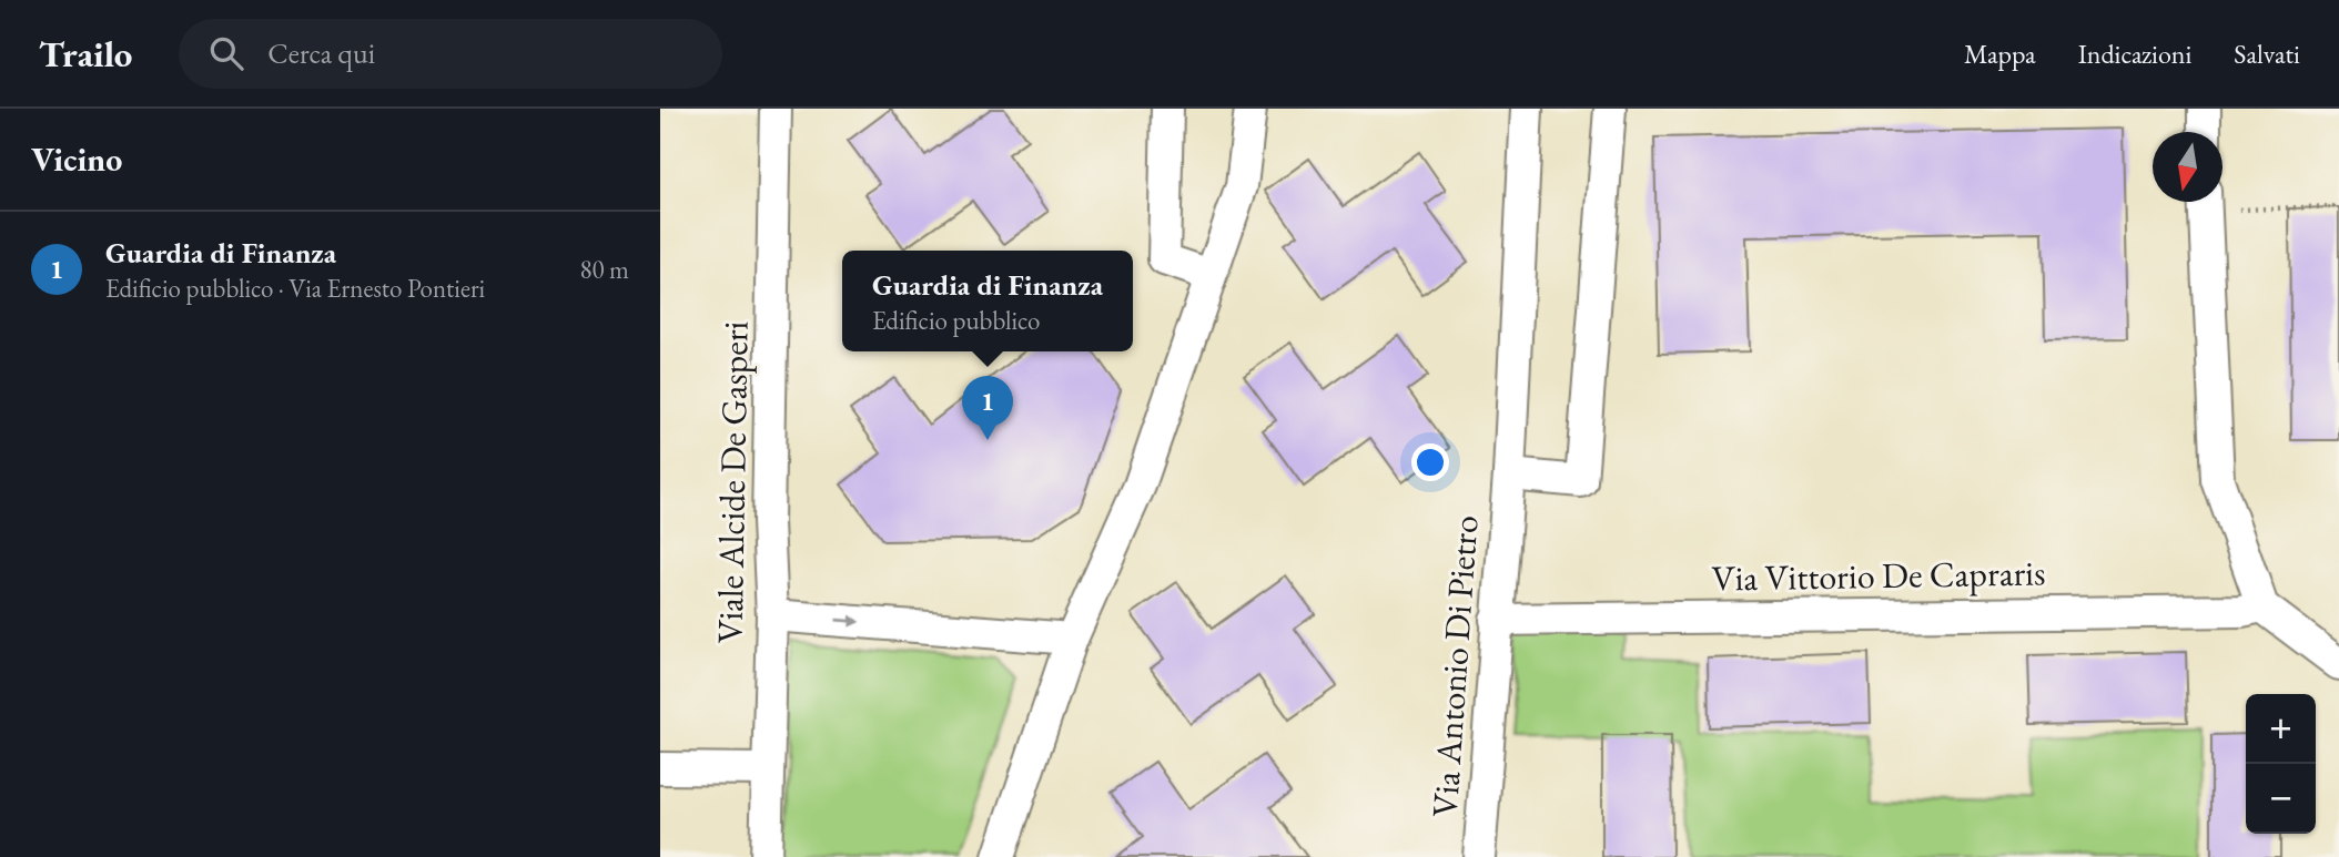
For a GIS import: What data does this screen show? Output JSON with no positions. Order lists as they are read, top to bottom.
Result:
{
  "streets": {
    "street": ["Viale Alcide De Gasperi", "Via Vittorio De Capraris", "Via Antonio Di Pietro"]
  },
  "crossings": [
    ["Via Vittorio De Capraris", "Via Antonio Di Pietro"]
  ],
  "north": "bottom",
  "page": {
    "header": "Trailo",
    "search": "Cerca qui",
    "nav": ["Mappa", "Indicazioni", "Salvati"],
    "heading": "Vicino",
    "list": [
      {
        "mark": "1",
        "name": "Guardia di Finanza",
        "note": "Edificio pubblico · Via Ernesto Pontieri",
        "value": "80 m"
      }
    ],
    "popup": ["Guardia di Finanza", "Edificio pubblico"],
    "pins": "1",
    "map_buttons": ["+", "−"]
  }
}
